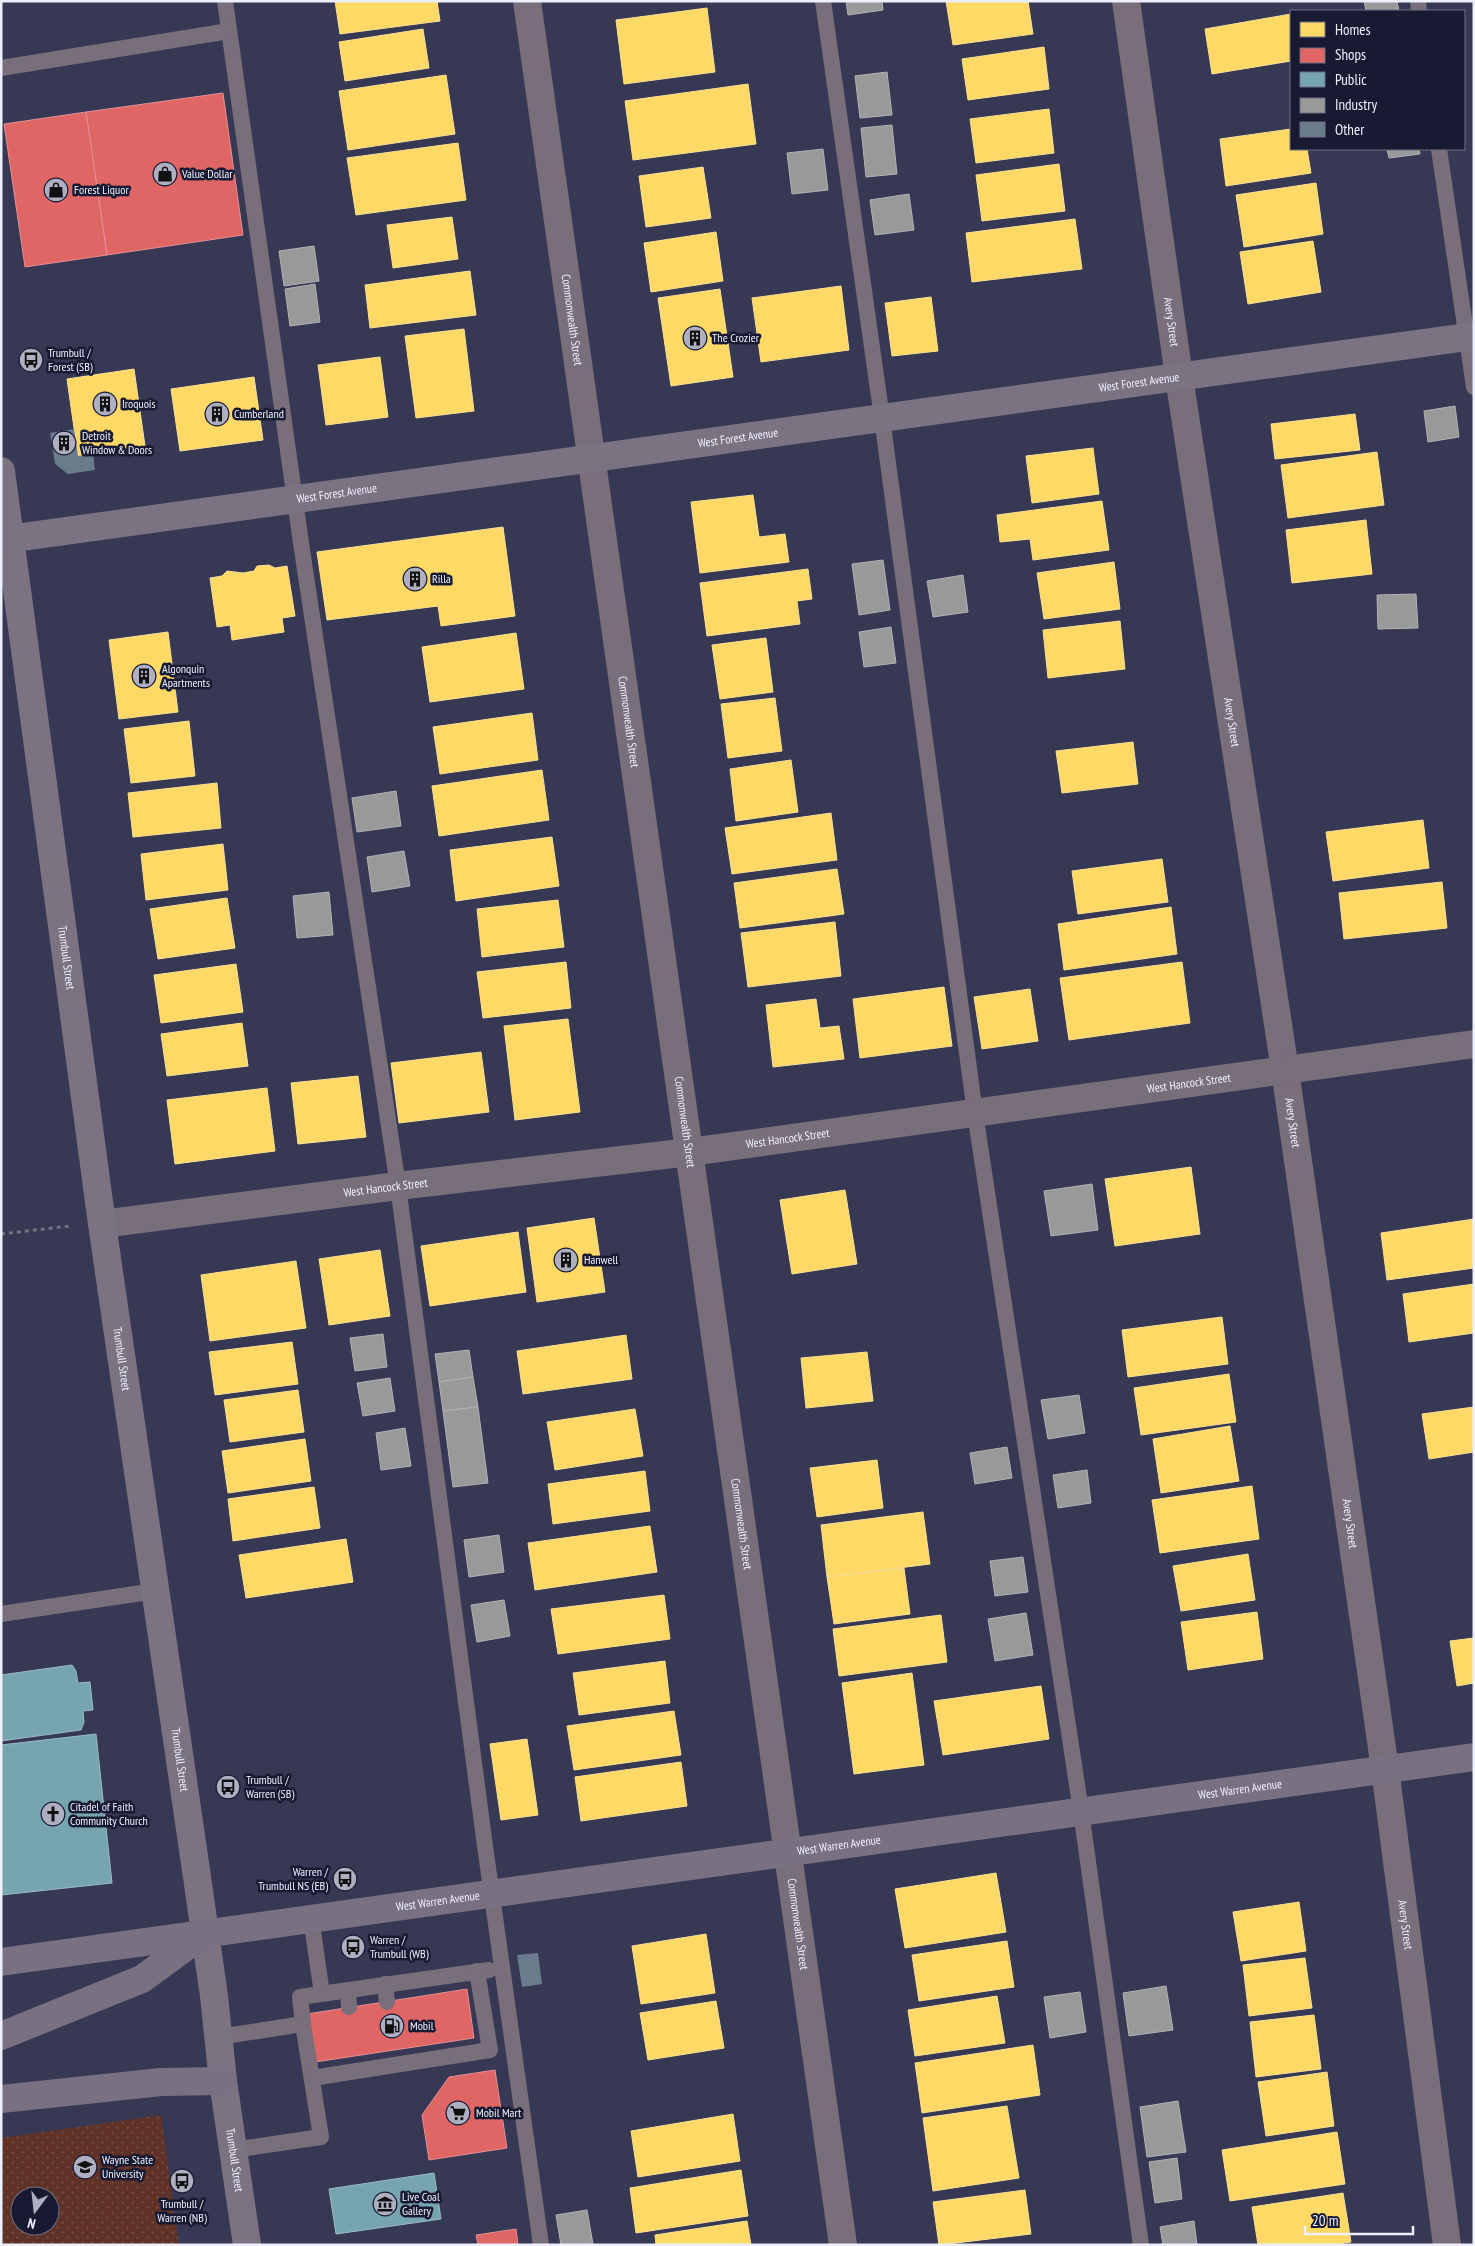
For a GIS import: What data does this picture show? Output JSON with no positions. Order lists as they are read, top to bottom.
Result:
{
  "streets": {
    "main road": ["West Warren Avenue"],
    "street": [
      "Commonwealth Street",
      "Avery Street",
      "West Forest Avenue",
      "Trumbull Street",
      "West Hancock Street"
    ]
  },
  "crossings": [
    ["Commonwealth Street", "West Forest Avenue"],
    ["Commonwealth Street", "West Hancock Street"],
    ["Commonwealth Street", "West Warren Avenue"],
    ["Avery Street", "West Forest Avenue"],
    ["Avery Street", "West Hancock Street"],
    ["Avery Street", "West Warren Avenue"],
    ["West Forest Avenue", "Trumbull Street"],
    ["Trumbull Street", "West Hancock Street"],
    ["Trumbull Street", "West Warren Avenue"]
  ],
  "places": {
    "shop": ["Value Dollar", "Forest Liquor"],
    "building": [
      "The Crozier",
      "Iroquois",
      "Cumberland",
      "Detroit Window & Doors",
      "Rilla",
      "Algonquin Apartments",
      "Hanwell"
    ],
    "bus stop": [
      "Trumbull / Forest (SB)",
      "Trumbull / Warren (SB)",
      "Warren / Trumbull NS (EB)",
      "Warren / Trumbull (WB)",
      "Trumbull / Warren (NB)"
    ],
    "church": ["Citadel of Faith Community Church"],
    "fuel station": ["Mobil"],
    "supermarket": ["Mobil Mart"],
    "school or university": ["Wayne State University"],
    "museum": ["Live Coal Gallery"]
  },
  "legend": [
    "Homes",
    "Shops",
    "Public",
    "Industry",
    "Other"
  ],
  "scale_bar": "20 m",
  "north": "bottom"
}
